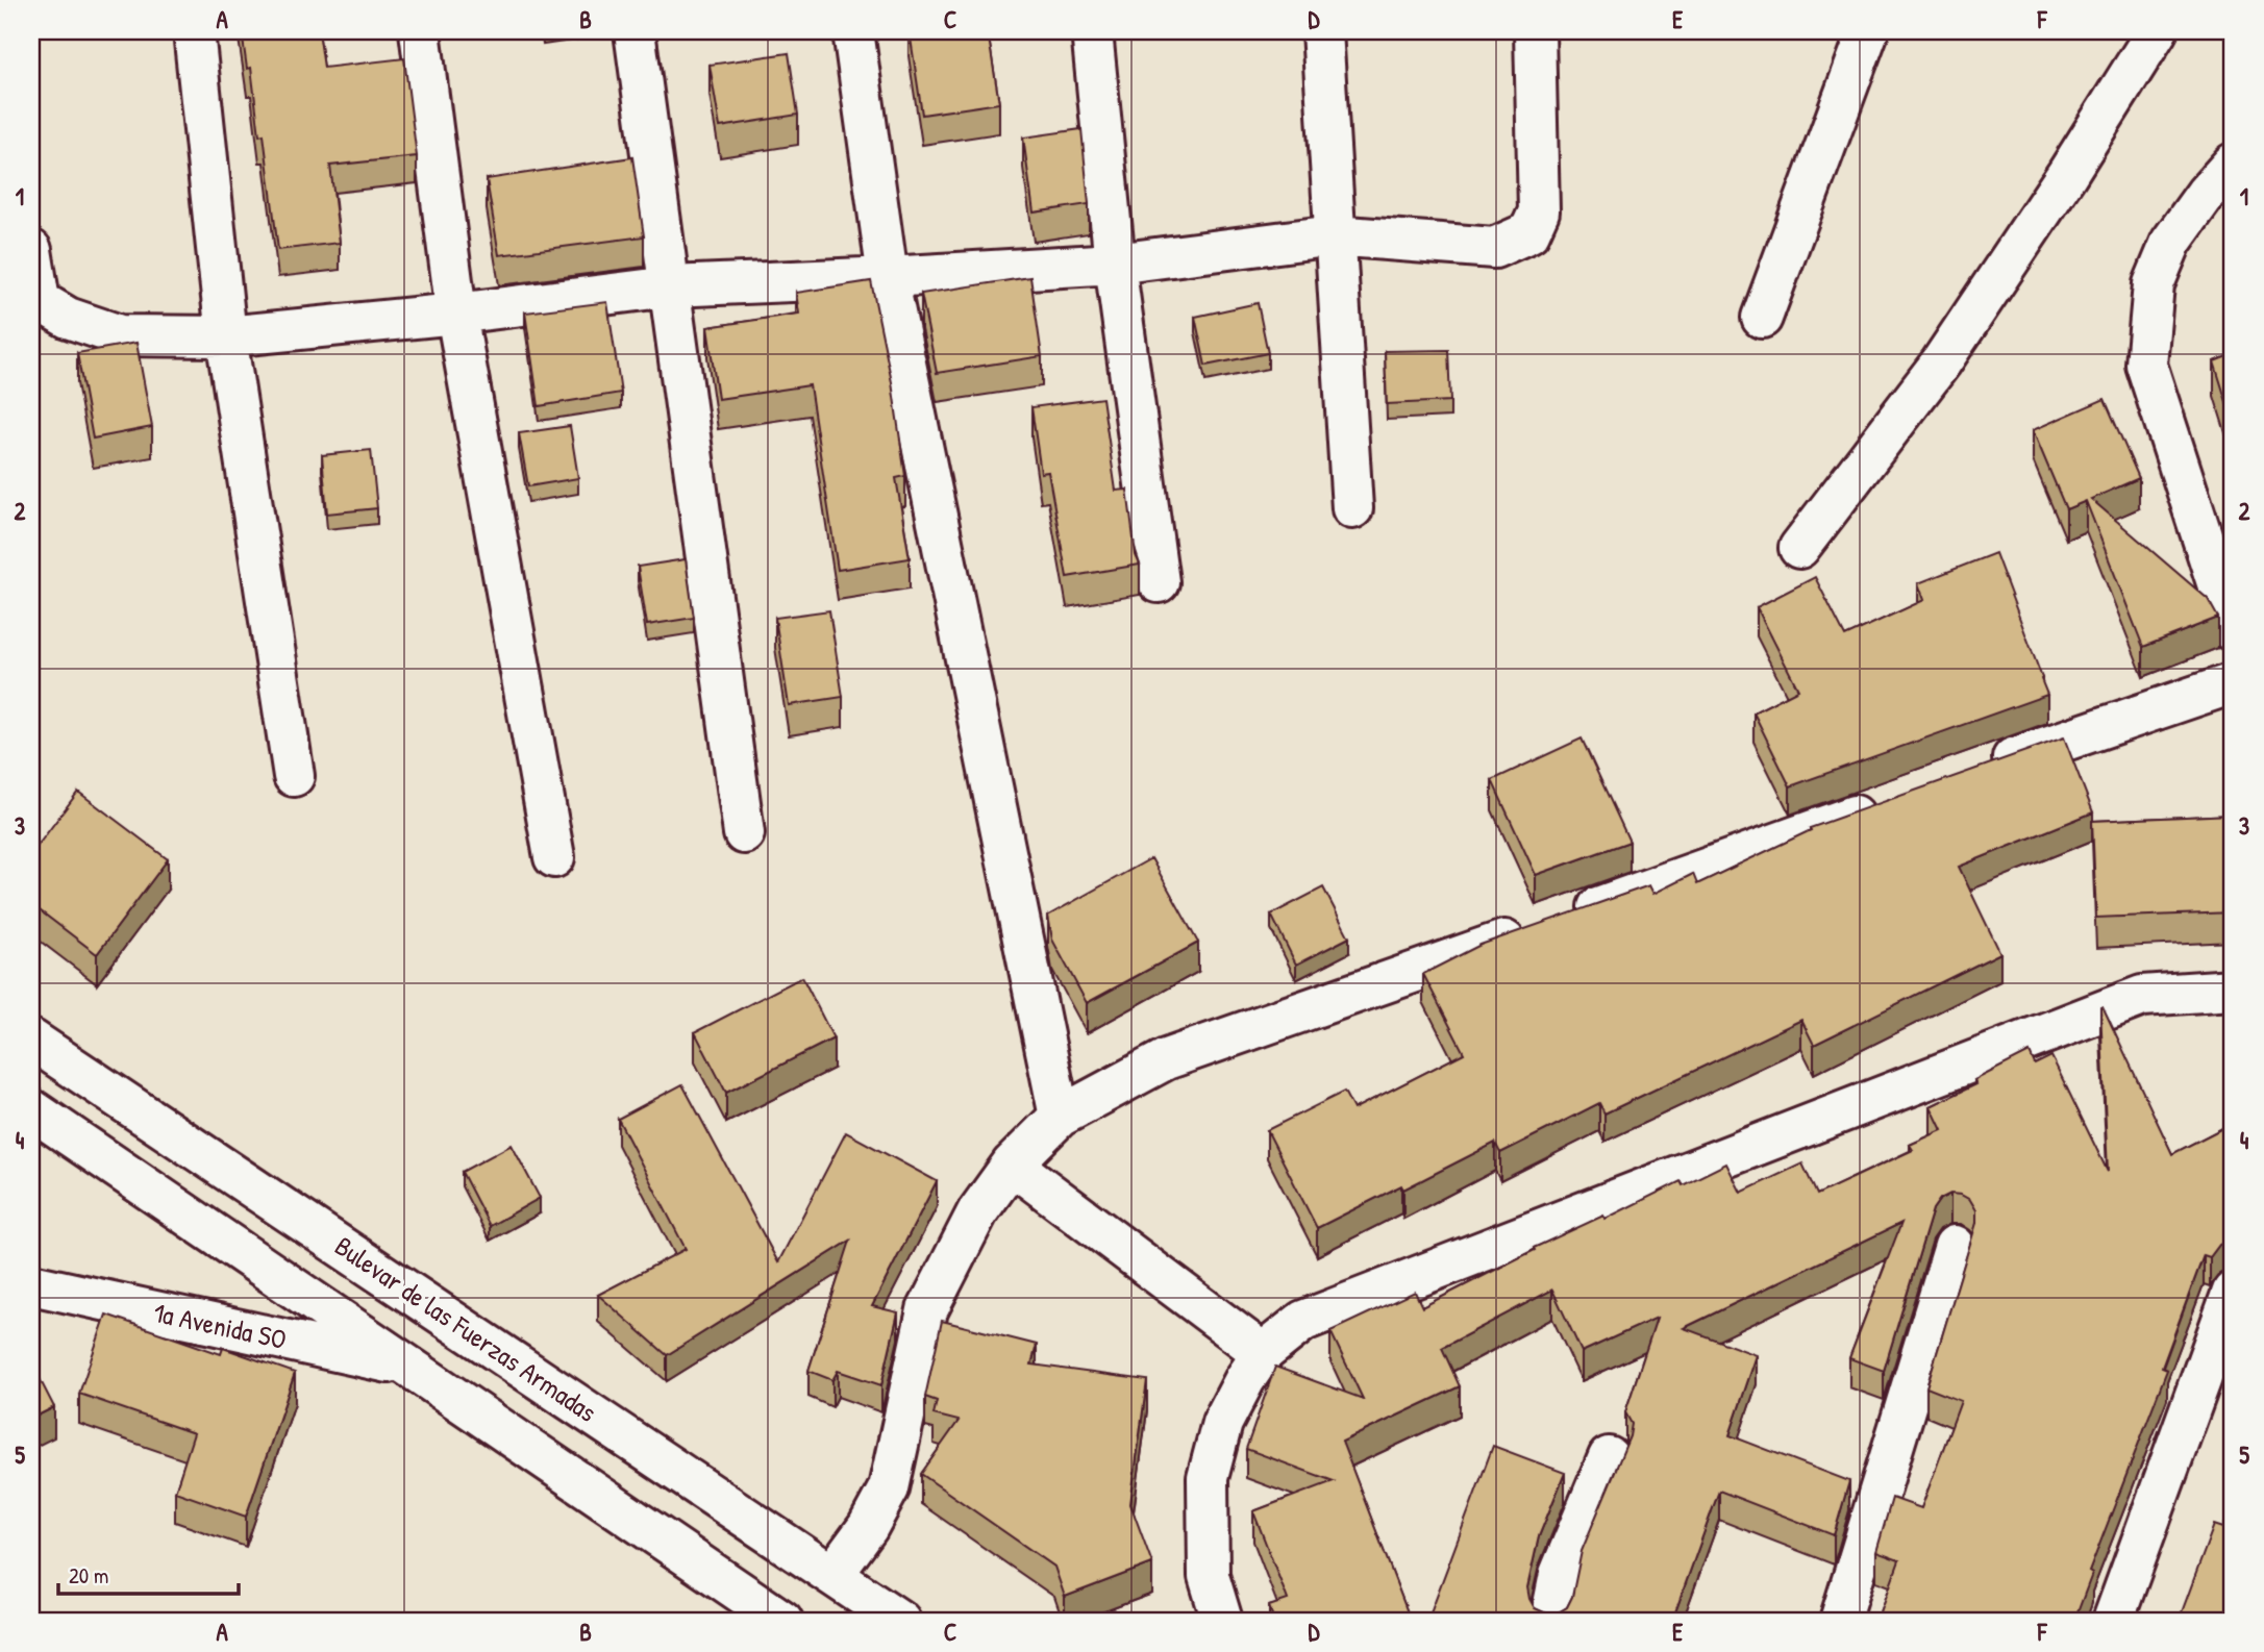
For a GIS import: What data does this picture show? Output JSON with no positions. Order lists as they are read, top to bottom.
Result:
{
  "streets": {
    "street": ["1a Avenida SO", "Bulevar de las Fuerzas Armadas"]
  },
  "scale_bar": "20 m",
  "grid": {
    "columns": [
      "A",
      "B",
      "C",
      "D",
      "E",
      "F"
    ],
    "rows": [
      "1",
      "2",
      "3",
      "4",
      "5"
    ]
  }
}
